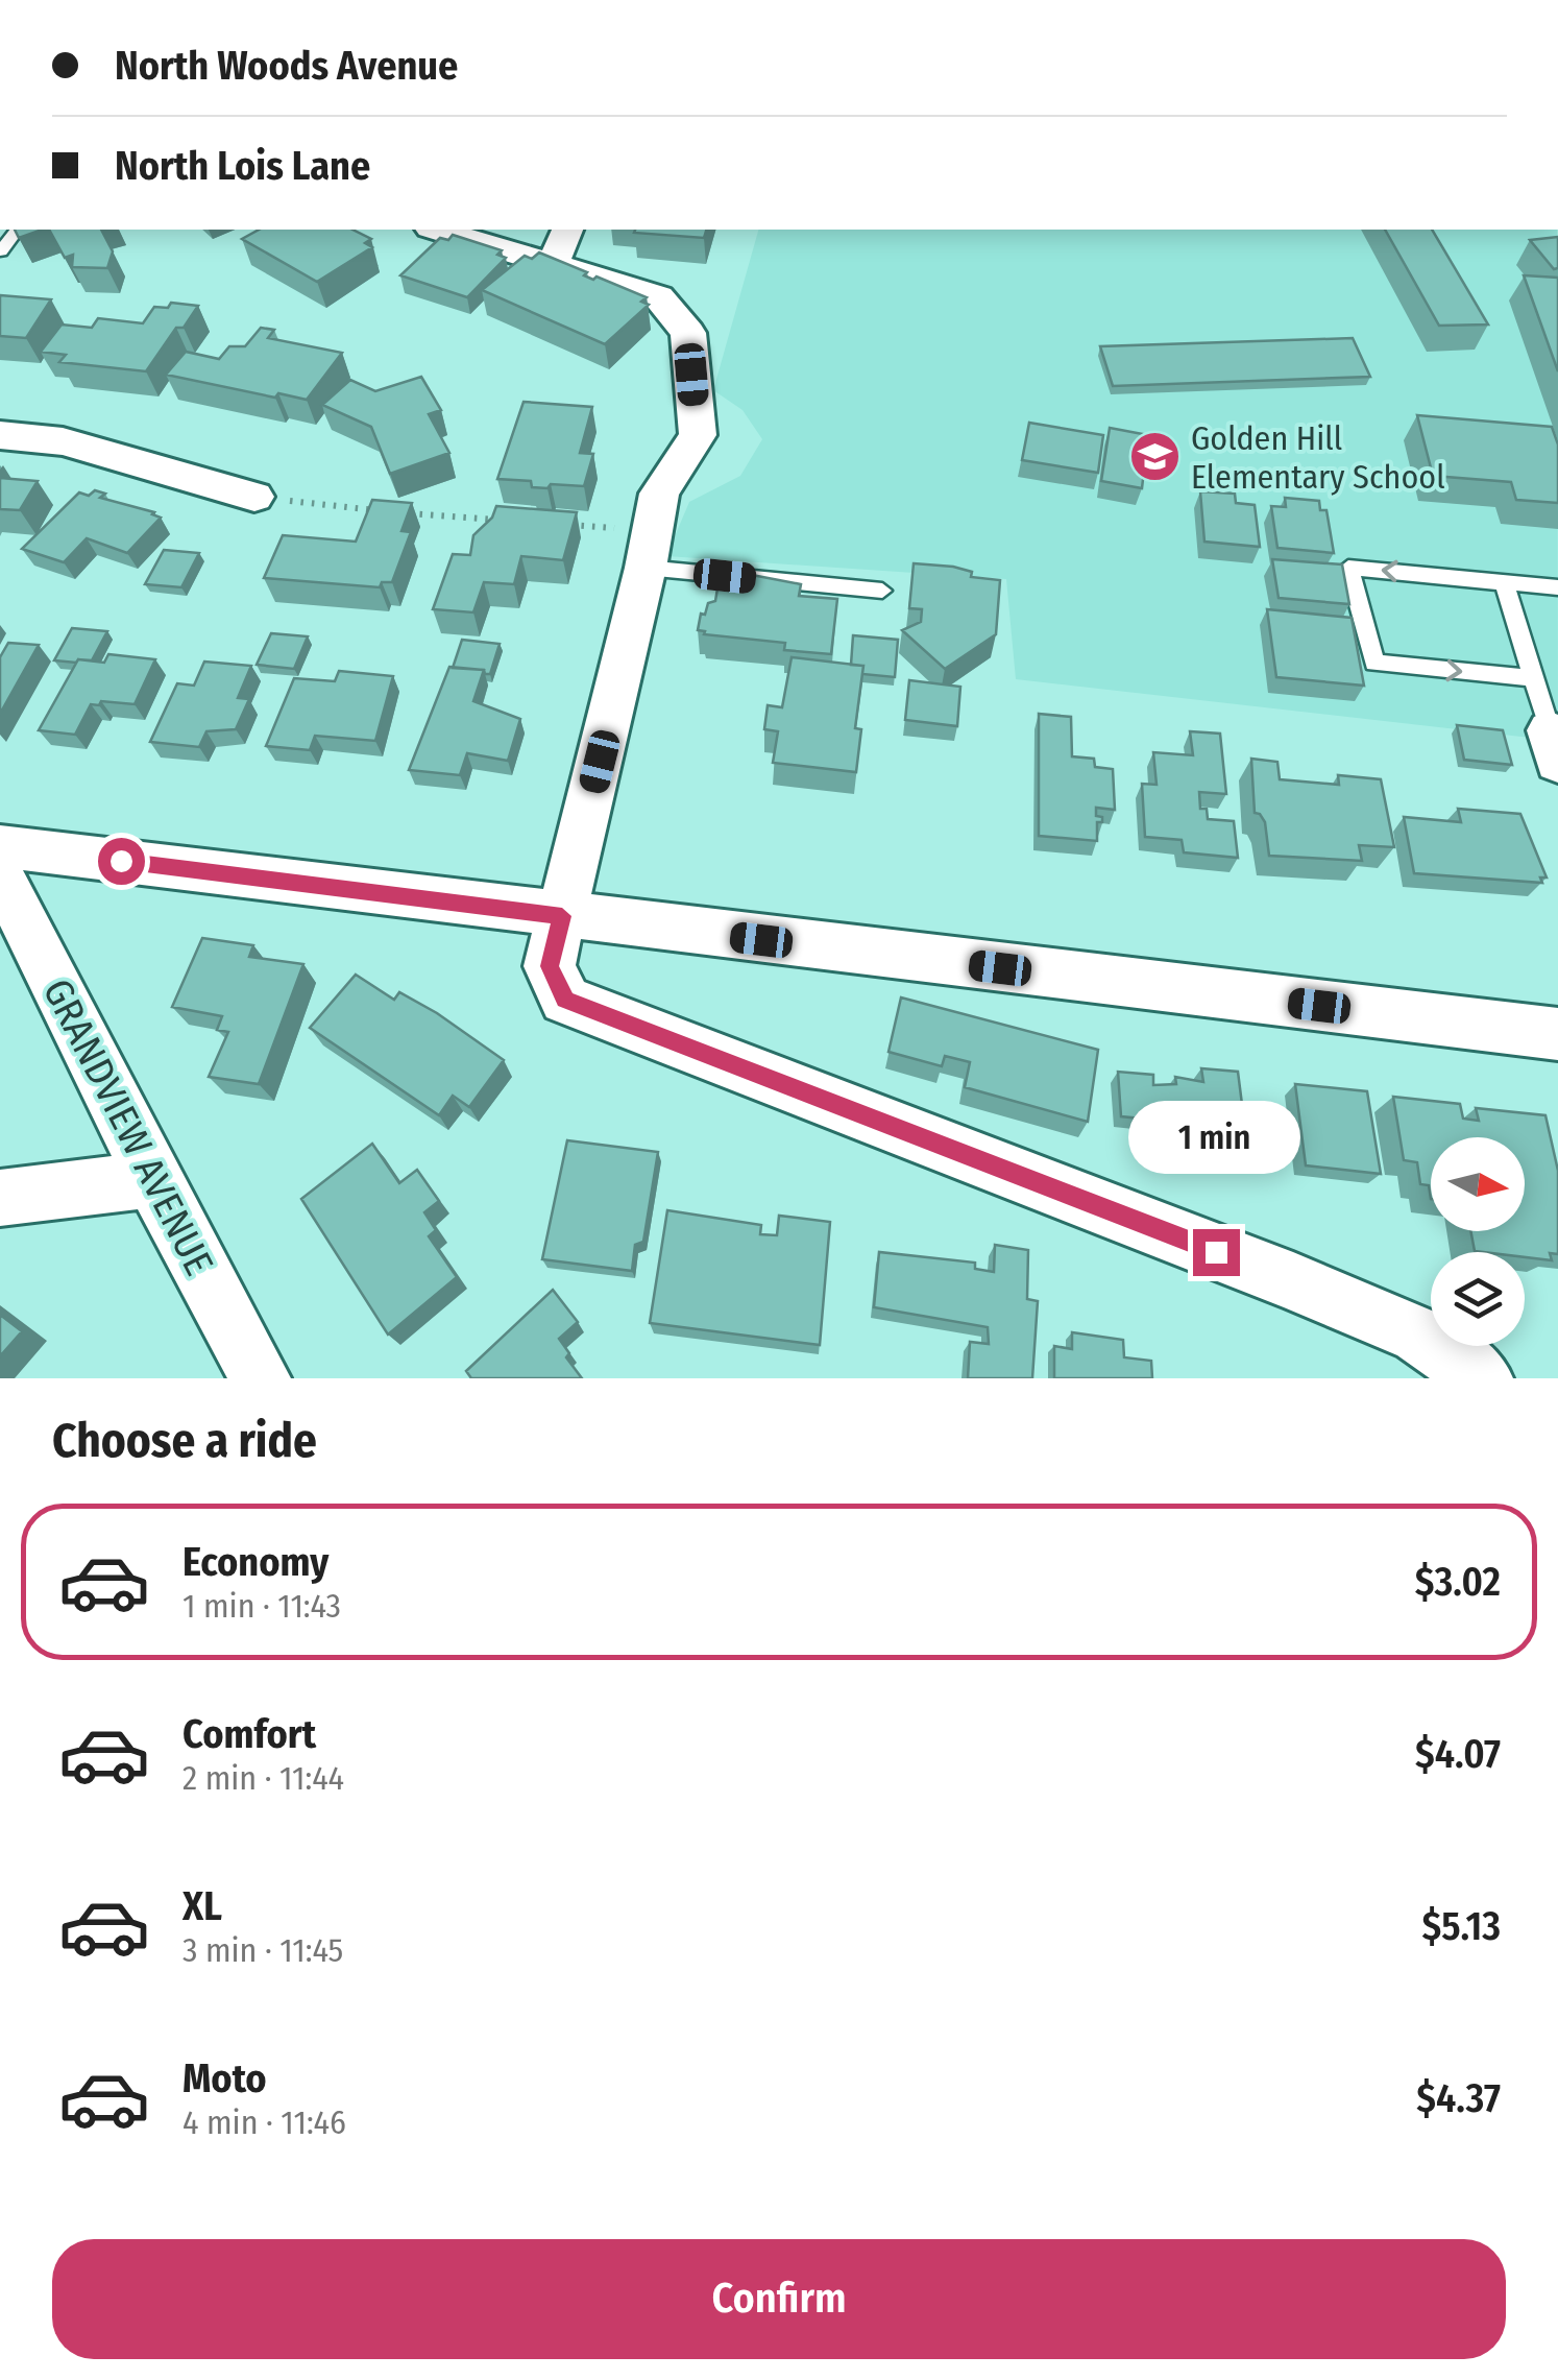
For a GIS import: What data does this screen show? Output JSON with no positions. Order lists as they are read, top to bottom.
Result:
{
  "streets": {
    "street": ["GRANDVIEW AVENUE"]
  },
  "places": {
    "school or university": ["Golden Hill Elementary School"]
  },
  "north": "right",
  "page": {
    "banner": ["North Woods Avenue", "North Lois Lane"],
    "bubble": "1 min",
    "heading": "Choose a ride",
    "list": [
      {
        "name": "Economy",
        "note": "1 min · 11:43",
        "value": "$3.02"
      },
      {
        "name": "Comfort",
        "note": "2 min · 11:44",
        "value": "$4.07"
      },
      {
        "name": "XL",
        "note": "3 min · 11:45",
        "value": "$5.13"
      },
      {
        "name": "Moto",
        "note": "4 min · 11:46",
        "value": "$4.37"
      }
    ],
    "buttons": "Confirm"
  }
}
